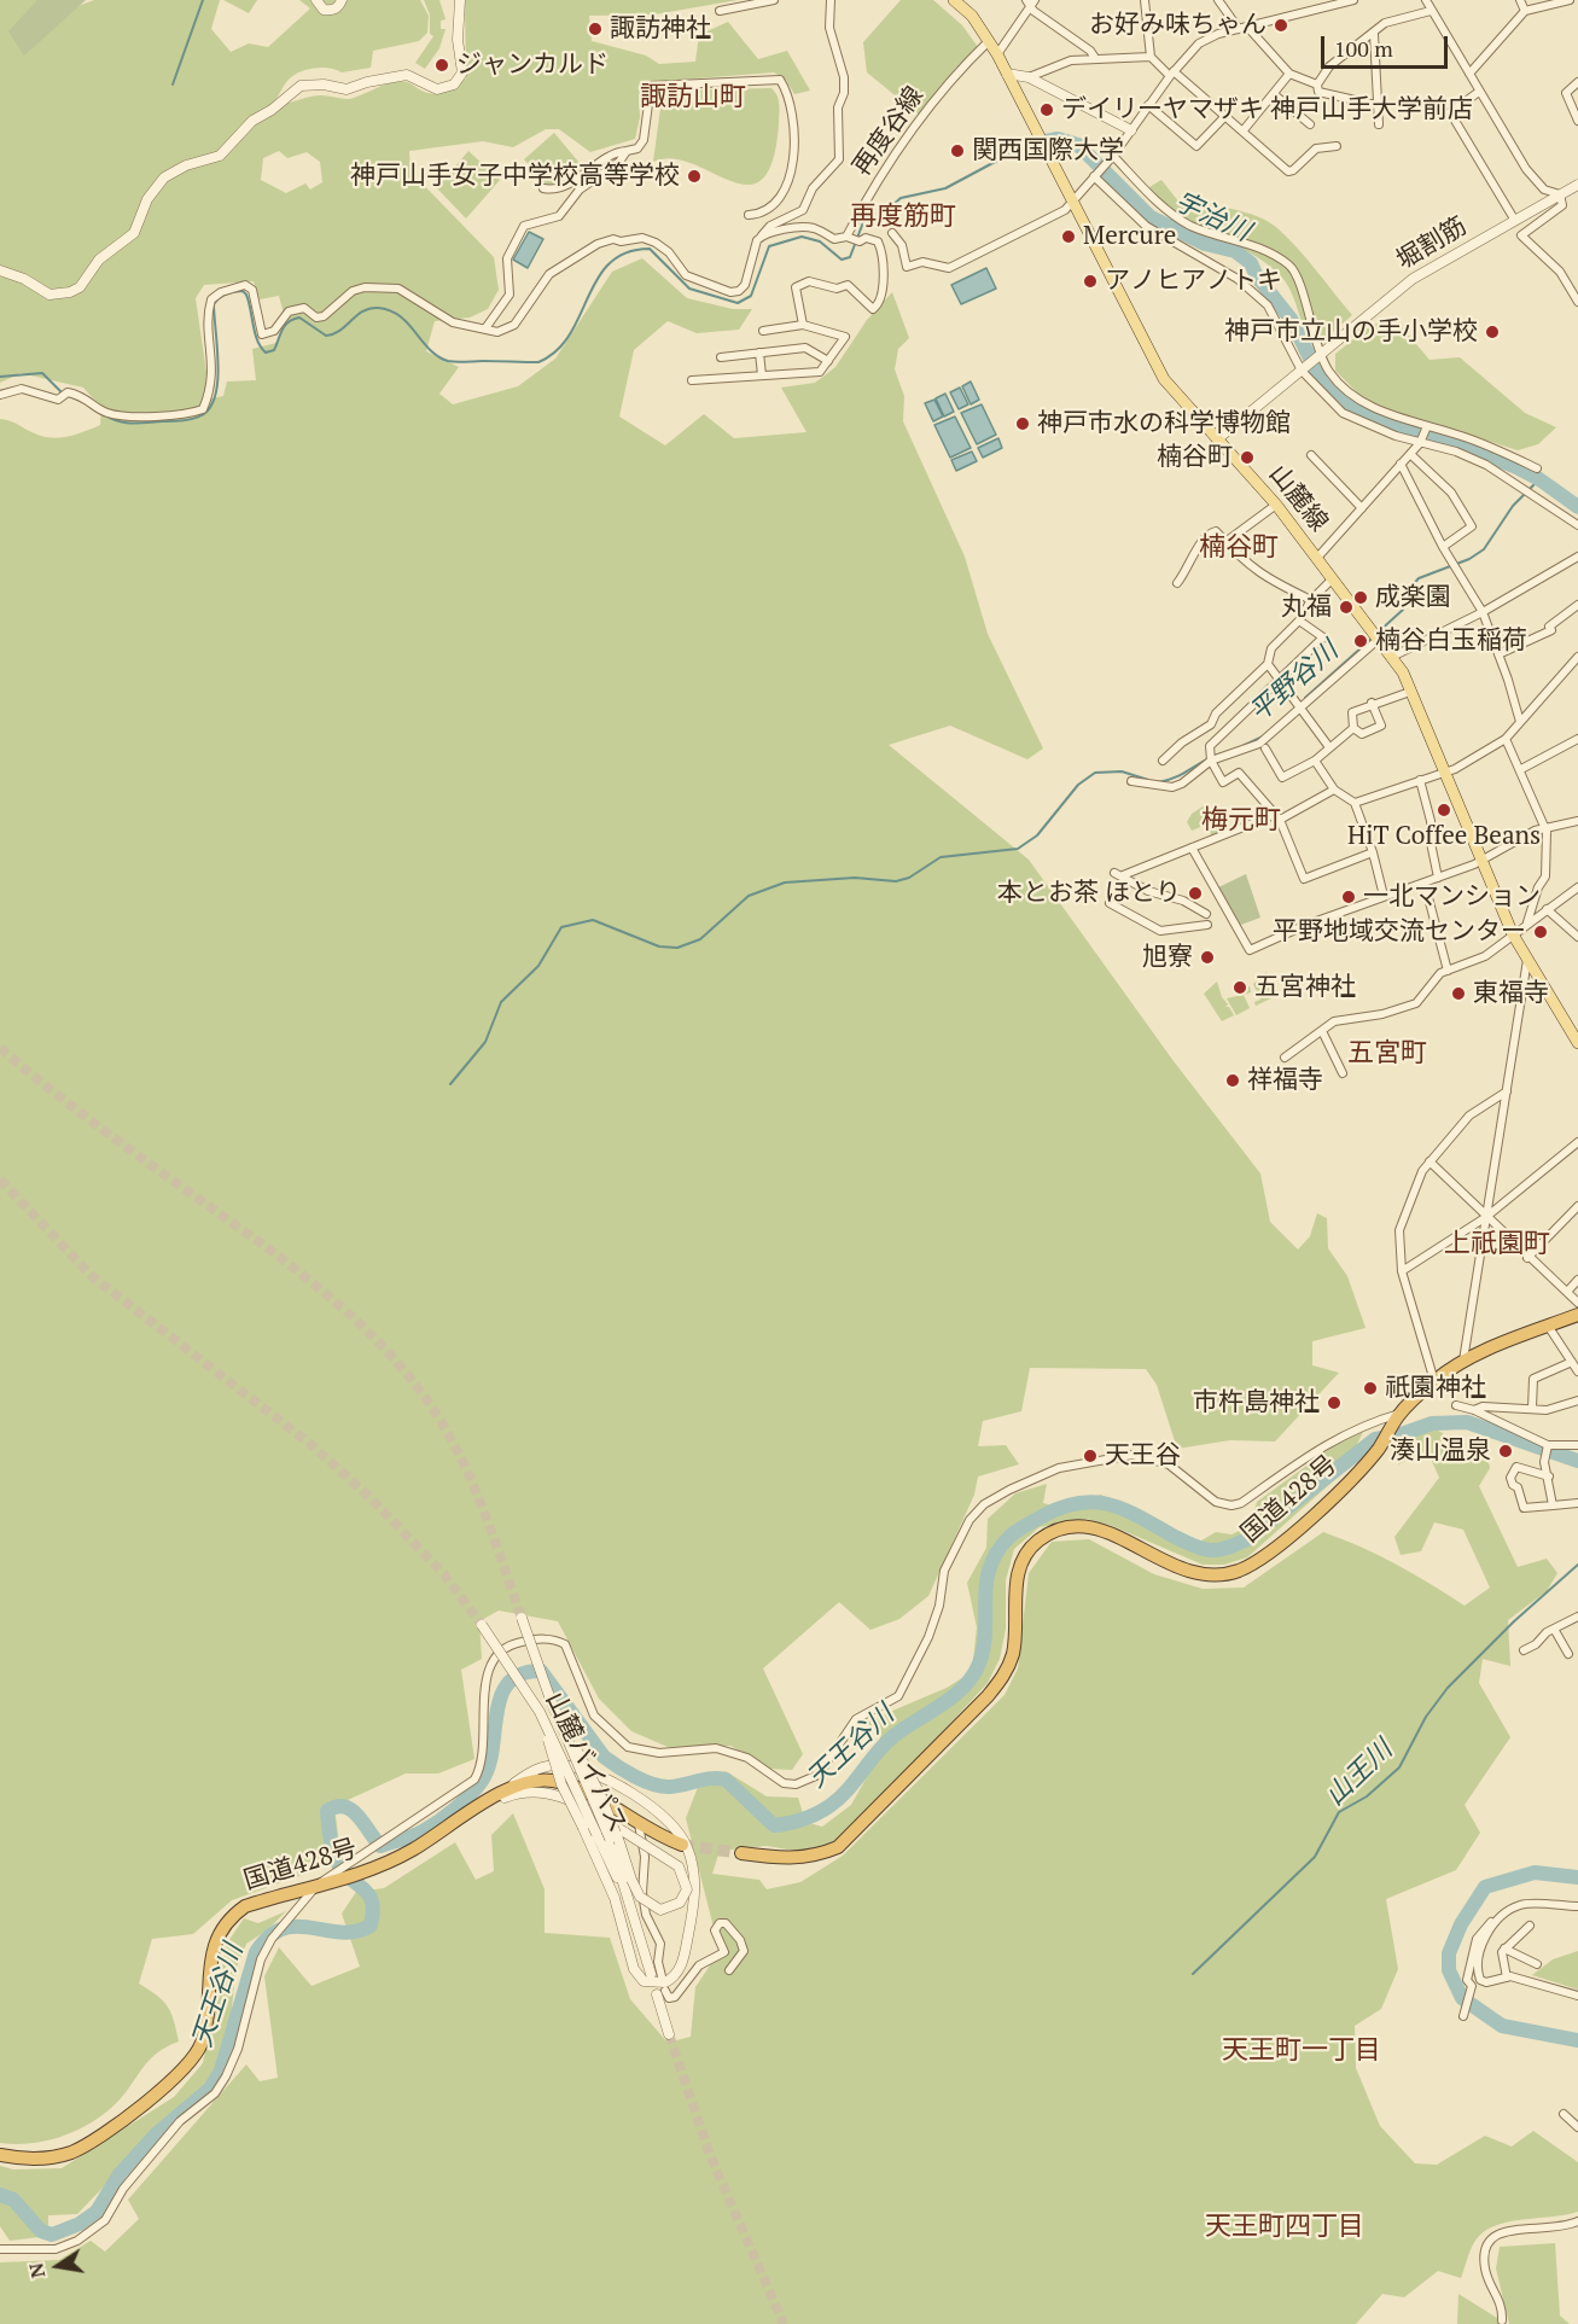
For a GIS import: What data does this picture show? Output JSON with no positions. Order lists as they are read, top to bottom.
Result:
{
  "streets": {
    "highway": ["国道428号"],
    "main road": ["山麓線"],
    "street": ["再度谷線", "堀割筋", "山麓バイパス"]
  },
  "crossings": [
    ["再度谷線", "山麓線"]
  ],
  "districts": [
    "諏訪山町",
    "再度筋町",
    "楠谷町",
    "梅元町",
    "五宮町",
    "上祇園町",
    "天王町一丁目",
    "天王町四丁目"
  ],
  "water": [
    "宇治川",
    "平野谷川",
    "天王谷川",
    "山王川"
  ],
  "places": [
    "お好み味ちゃん",
    "諏訪神社",
    "ジャンカルド",
    "デイリーヤマザキ 神戸山手大学前店",
    "関西国際大学",
    "神戸山手女子中学校高等学校",
    "Mercure",
    "アノヒアノトキ",
    "神戸市立山の手小学校",
    "神戸市水の科学博物館",
    "楠谷町",
    "成楽園",
    "丸福",
    "楠谷白玉稲荷",
    "HiT Coffee Beans",
    "本とお茶 ほとり",
    "一北マンション",
    "平野地域交流センター",
    "旭寮",
    "五宮神社",
    "東福寺",
    "祥福寺",
    "祇園神社",
    "市杵島神社",
    "湊山温泉",
    "天王谷"
  ],
  "scale_bar": "100 m",
  "north": "left"
}
